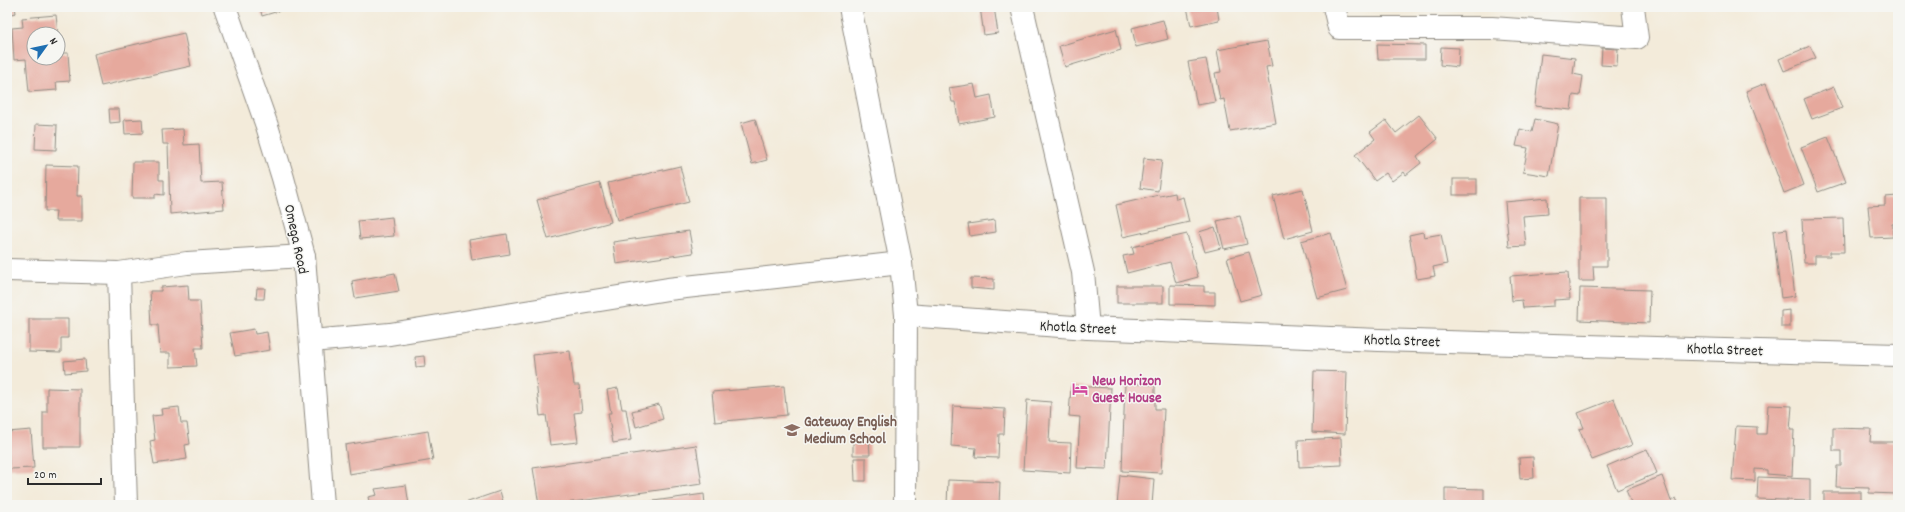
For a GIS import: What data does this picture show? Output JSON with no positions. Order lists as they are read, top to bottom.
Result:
{
  "streets": {
    "street": ["Omega Road", "Khotla Street"]
  },
  "places": {
    "hotel": ["New Horizon Guest House"],
    "school or university": ["Gateway English Medium School"]
  },
  "scale_bar": "20 m",
  "north": "top right"
}
